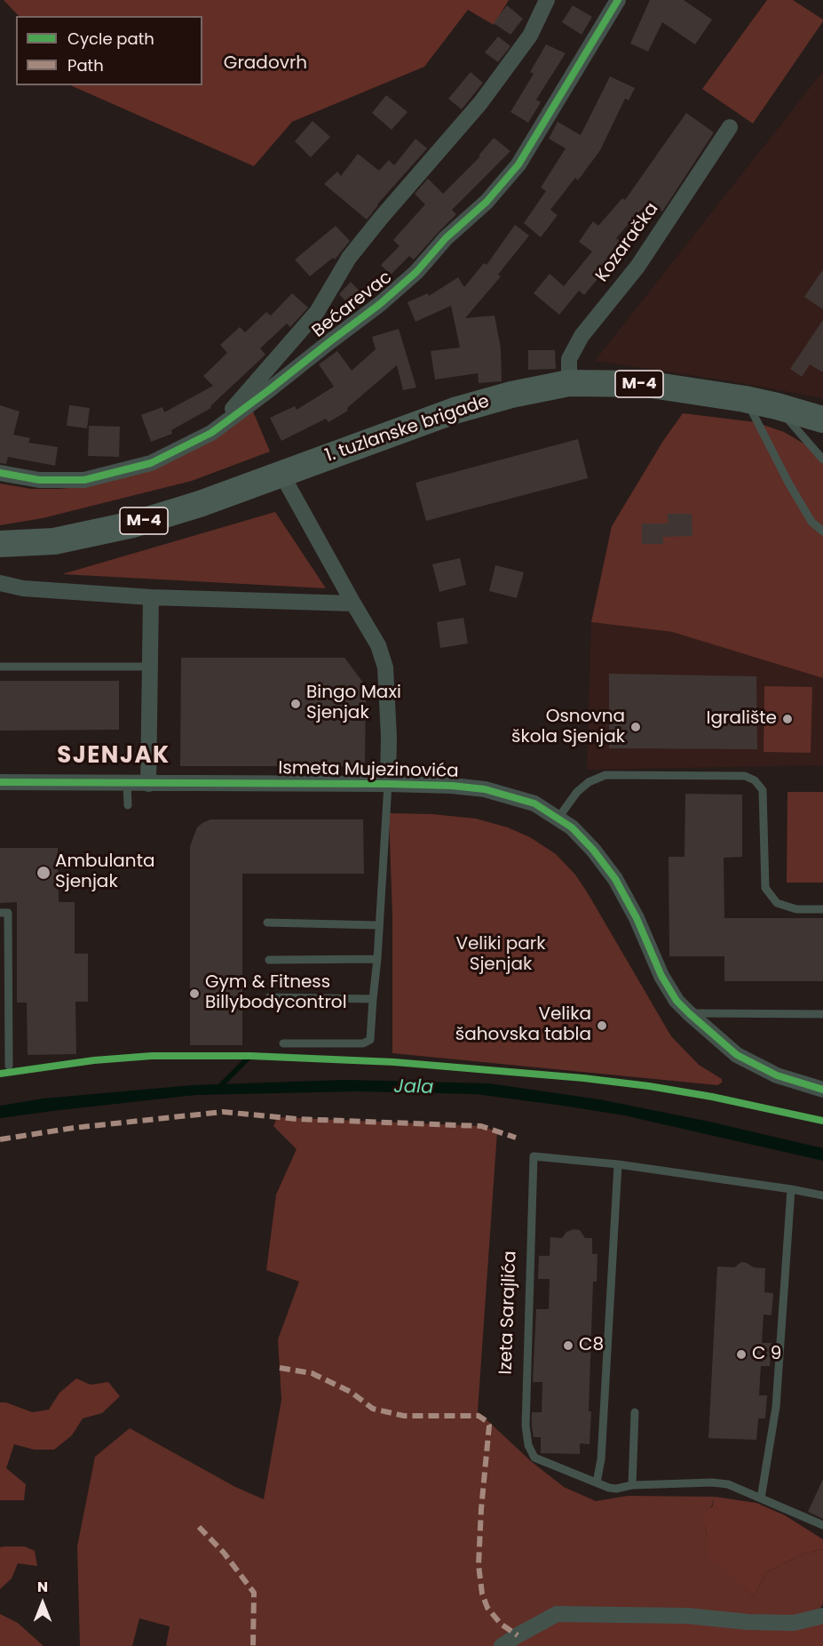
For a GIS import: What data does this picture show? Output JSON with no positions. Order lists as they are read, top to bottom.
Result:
{
  "streets": {
    "main road": ["M-4", "1. tuzlanske brigade"],
    "street": ["Kozaračka", "Bećarevac", "Ismeta Mujezinovića"],
    "lane": ["Izeta Sarajlića"]
  },
  "crossings": [
    ["Kozaračka", "1. tuzlanske brigade"],
    ["1. tuzlanske brigade", "Ismeta Mujezinovića"]
  ],
  "districts": ["SJENJAK"],
  "water": ["Jala"],
  "parks": ["Gradovrh", "Veliki park Sjenjak"],
  "places": [
    "Bingo Maxi Sjenjak",
    "Igralište",
    "Osnovna škola Sjenjak",
    "Ambulanta Sjenjak",
    "Gym & Fitness Billybodycontrol",
    "Velika šahovska tabla",
    "C8",
    "C 9"
  ],
  "legend": ["Cycle path", "Path"],
  "north": "top"
}
